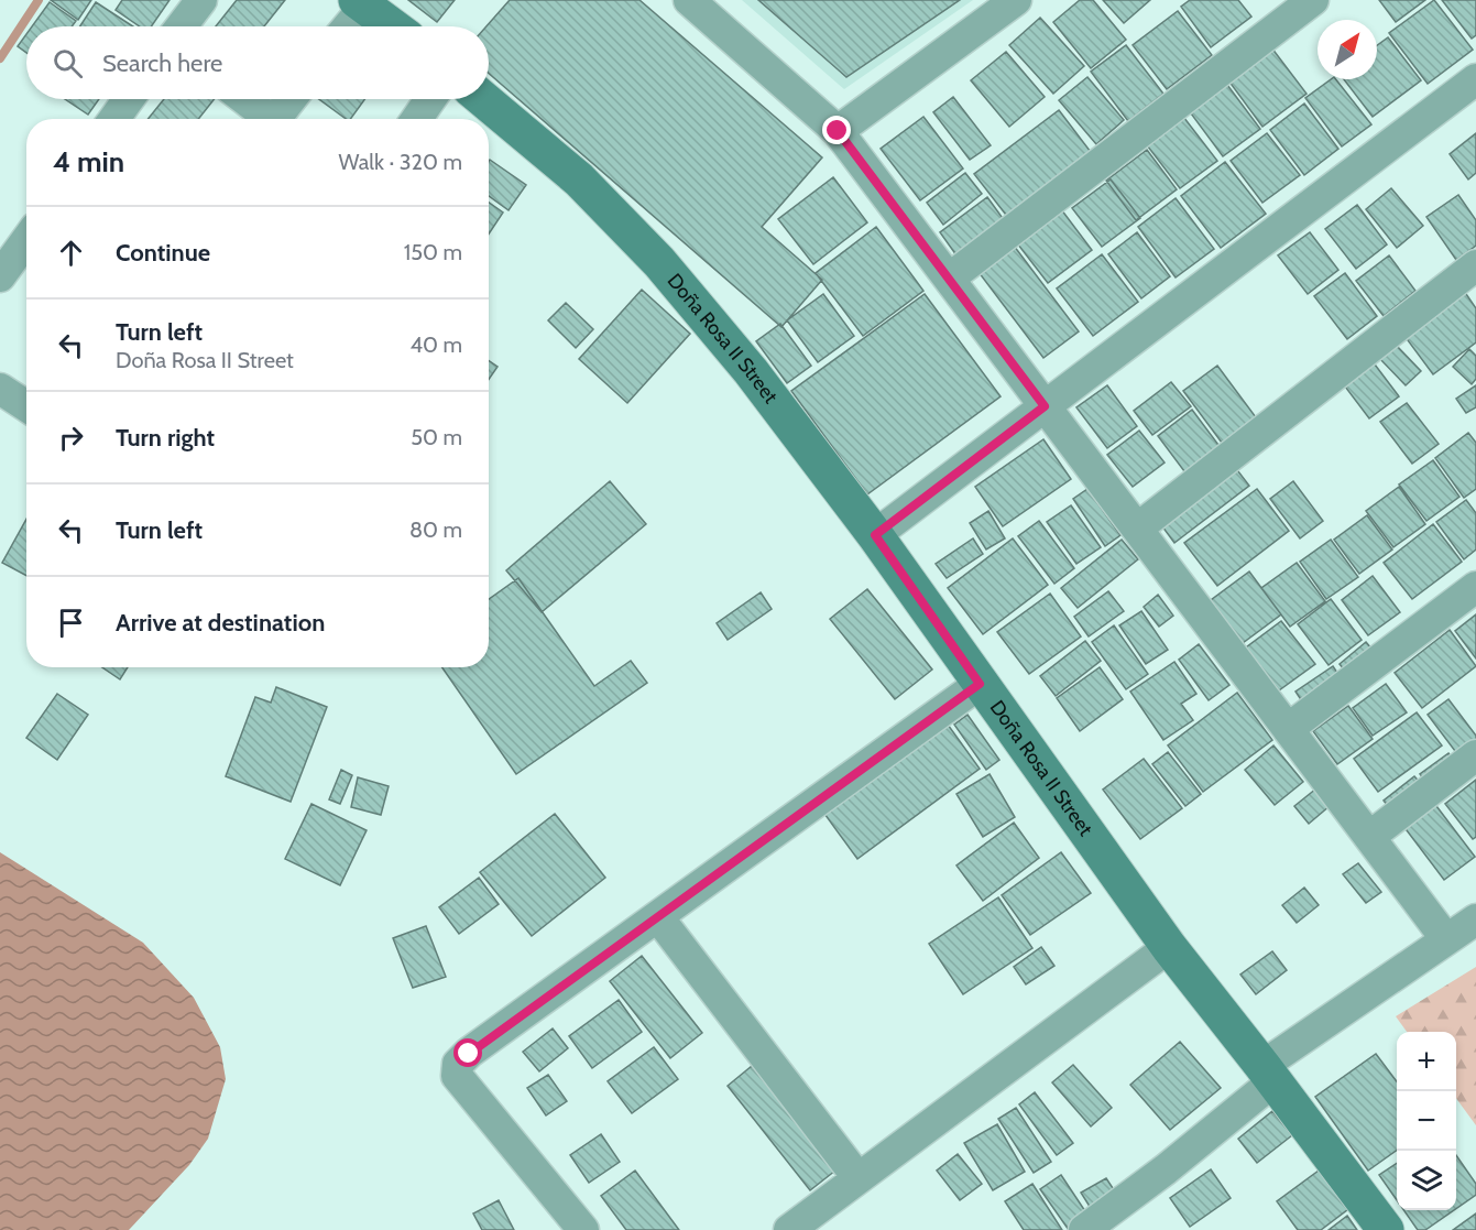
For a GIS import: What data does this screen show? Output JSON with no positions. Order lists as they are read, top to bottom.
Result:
{
  "streets": {
    "main road": ["Doña Rosa II Street"]
  },
  "north": "top right",
  "page": {
    "search": "Search here",
    "heading": ["4 min", "Walk · 320 m"],
    "list": [
      ["Continue", "150 m"],
      ["Turn left", "Doña Rosa II Street", "40 m"],
      ["Turn right", "50 m"],
      ["Turn left", "80 m"],
      "Arrive at destination"
    ],
    "map_buttons": ["+", "−"]
  }
}
